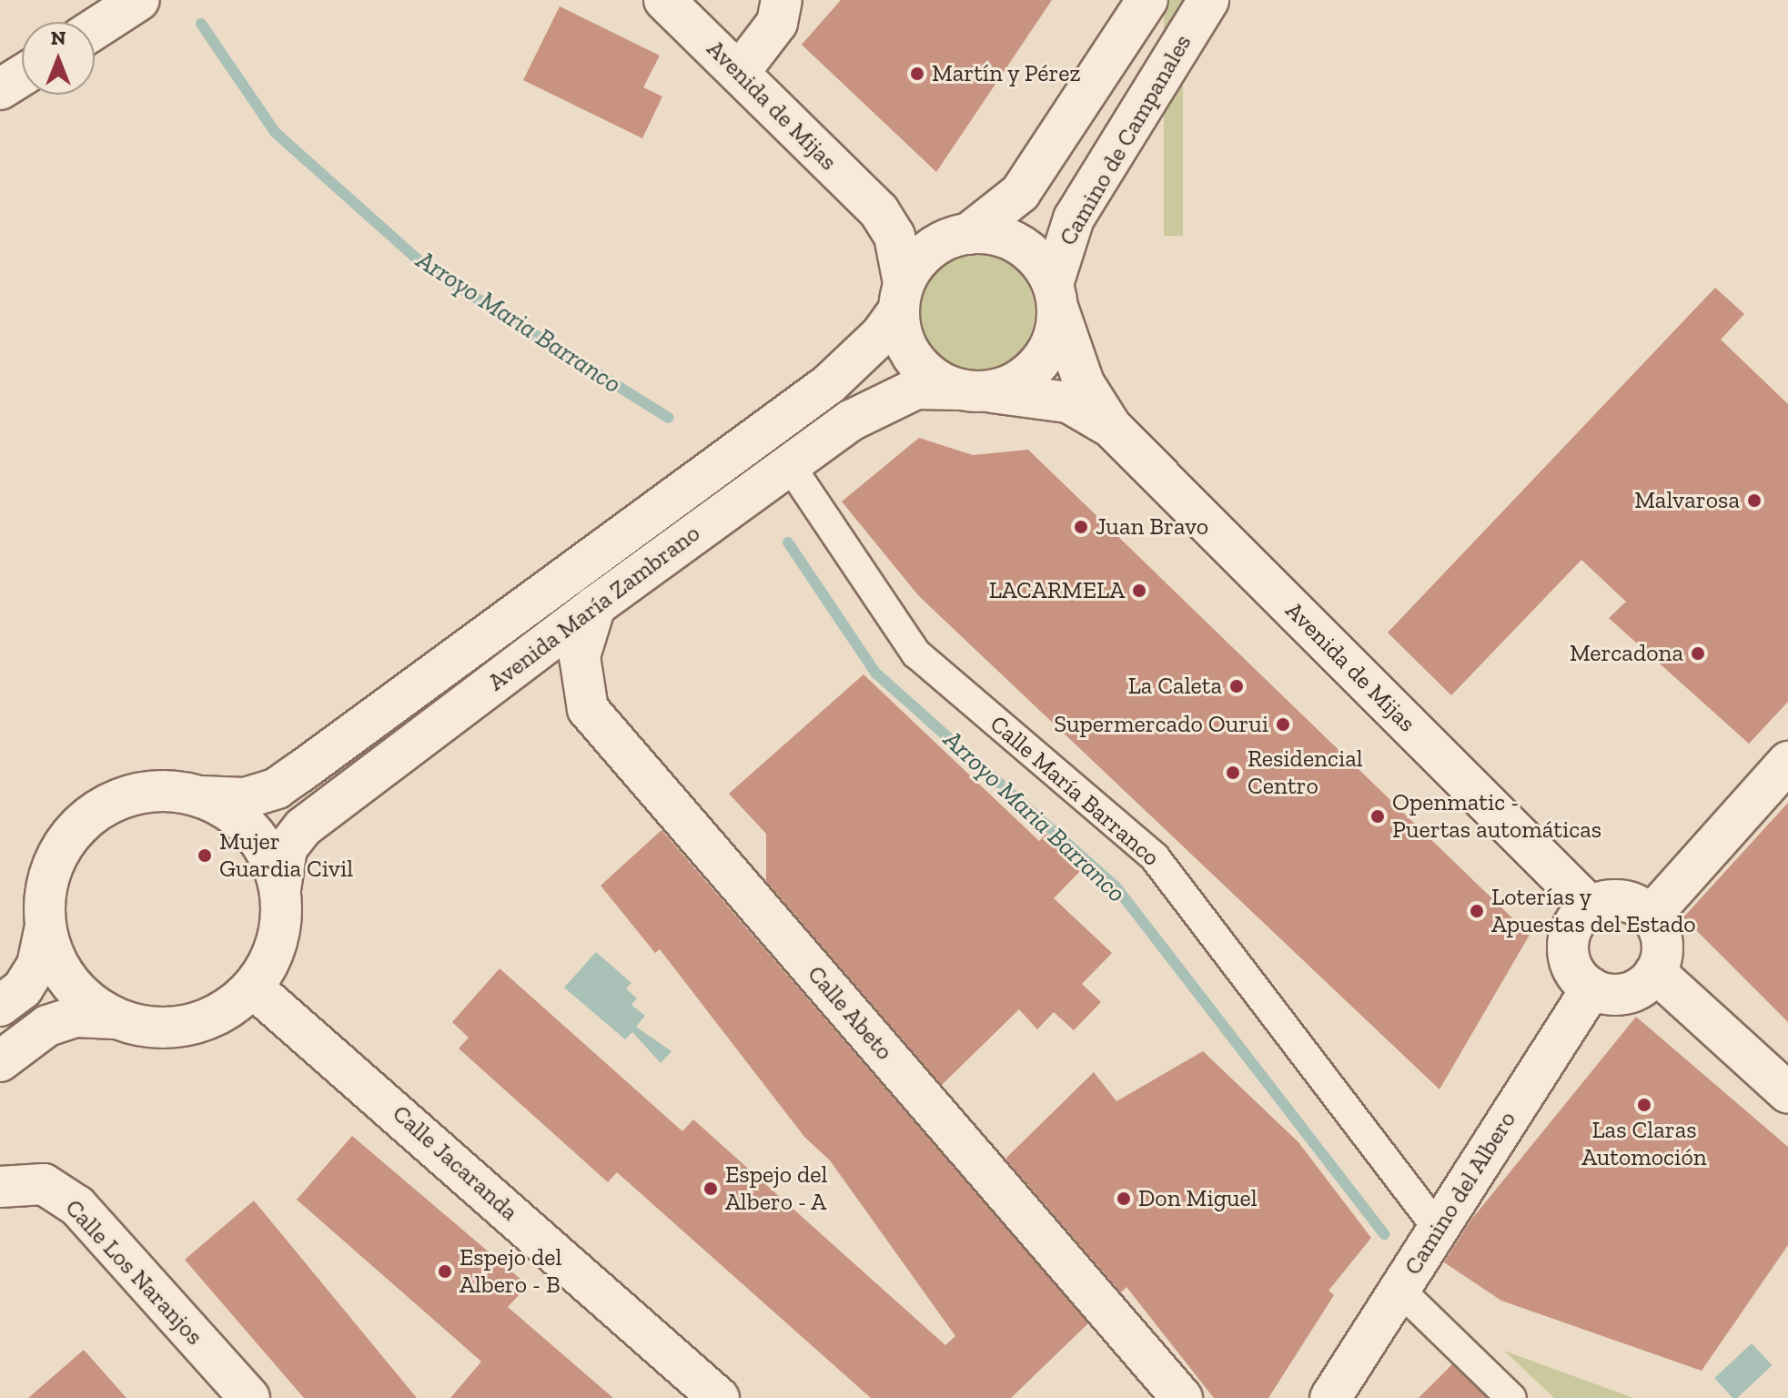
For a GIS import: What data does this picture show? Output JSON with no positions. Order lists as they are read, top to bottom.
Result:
{
  "streets": {
    "street": [
      "Avenida de Mijas",
      "Camino de Campanales",
      "Avenida María Zambrano",
      "Calle María Barranco",
      "Calle Abeto",
      "Calle Jacaranda",
      "Camino del Albero",
      "Calle Los Naranjos"
    ]
  },
  "crossings": [
    ["Avenida de Mijas", "Camino de Campanales"],
    ["Avenida de Mijas", "Avenida María Zambrano"],
    ["Avenida de Mijas", "Camino del Albero"],
    ["Camino de Campanales", "Avenida María Zambrano"],
    ["Avenida María Zambrano", "Calle María Barranco"],
    ["Avenida María Zambrano", "Calle Abeto"],
    ["Avenida María Zambrano", "Calle Jacaranda"],
    ["Calle María Barranco", "Camino del Albero"]
  ],
  "water": ["Arroyo Maria Barranco"],
  "places": [
    "Martín y Pérez",
    "Malvarosa",
    "Juan Bravo",
    "LACARMELA",
    "Mercadona",
    "La Caleta",
    "Supermercado Ourui",
    "Residencial Centro",
    "Openmatic - Puertas automáticas",
    "Mujer Guardia Civil",
    "Loterías y Apuestas del Estado",
    "Las Claras Automoción",
    "Espejo del Albero - A",
    "Don Miguel",
    "Espejo del Albero - B"
  ],
  "north": "top"
}
